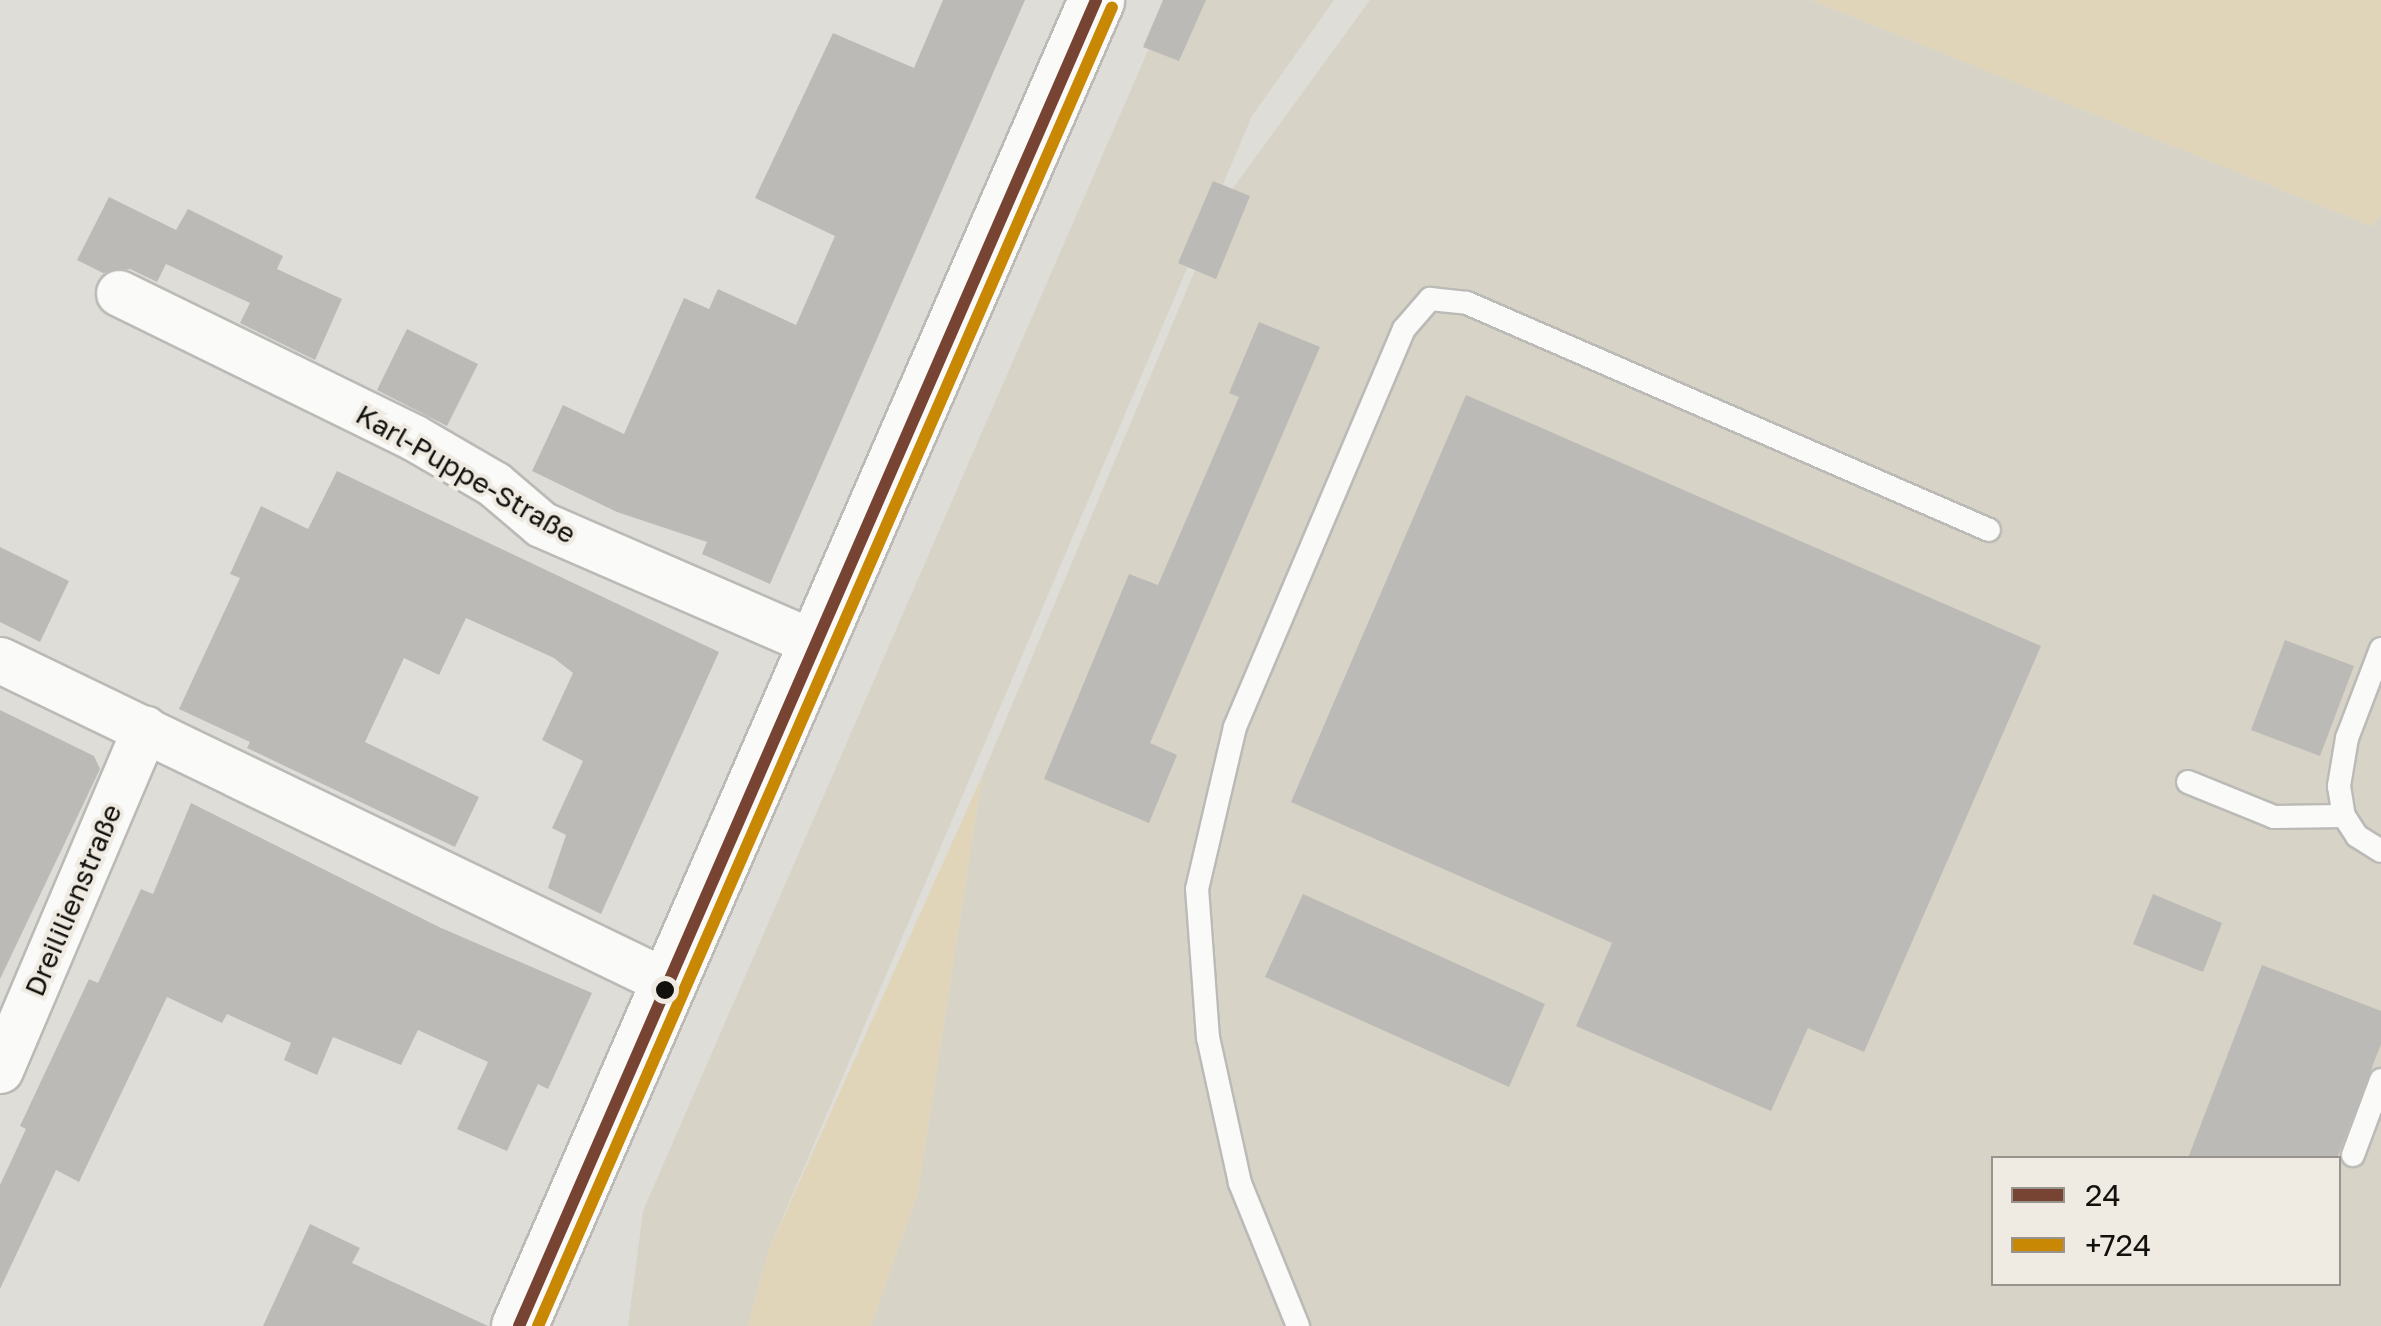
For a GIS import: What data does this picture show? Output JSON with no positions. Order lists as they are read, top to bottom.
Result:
{
  "streets": {
    "street": ["Karl-Puppe-Straße", "Dreililienstraße"]
  },
  "lines": ["transit line 24", "transit line +724"],
  "legend": ["24", "+724"]
}
